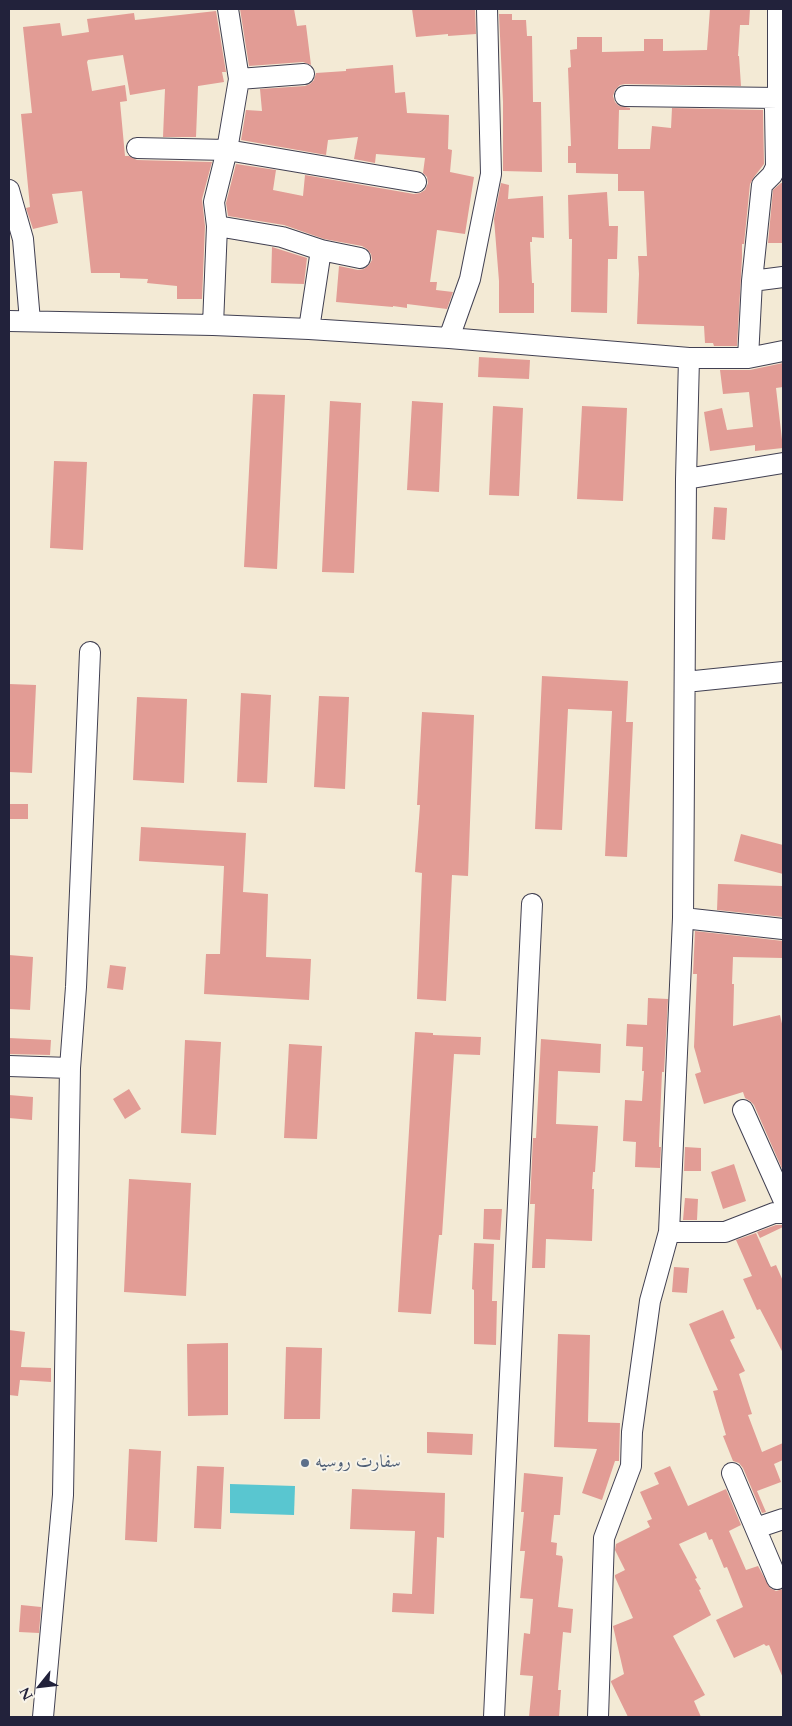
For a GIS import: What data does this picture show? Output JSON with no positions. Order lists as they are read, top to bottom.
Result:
{
  "places": ["سفارت روسیه"],
  "north": "bottom left"
}
